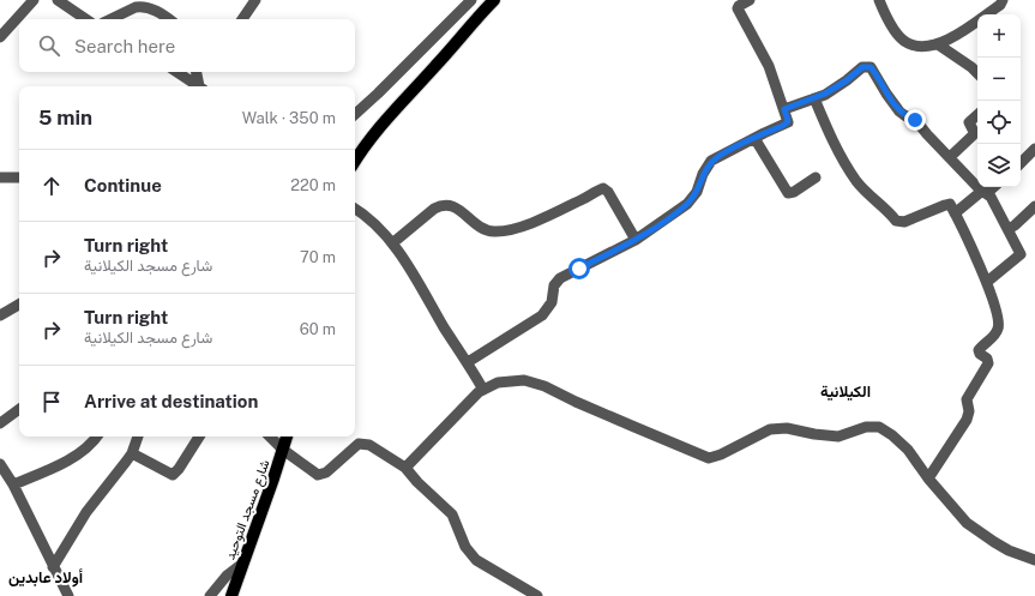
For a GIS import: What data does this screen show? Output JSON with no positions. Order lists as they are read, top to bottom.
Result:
{
  "streets": {
    "main road": ["شارع مسجد التوحيد"]
  },
  "districts": ["الكيلانية", "أولاد عابدين"],
  "page": {
    "map_buttons": ["+", "−"],
    "search": "Search here",
    "heading": ["5 min", "Walk · 350 m"],
    "list": [
      ["Continue", "220 m"],
      ["Turn right", "شارع مسجد الكيلانية", "70 m"],
      ["Turn right", "شارع مسجد الكيلانية", "60 m"],
      "Arrive at destination"
    ]
  }
}
